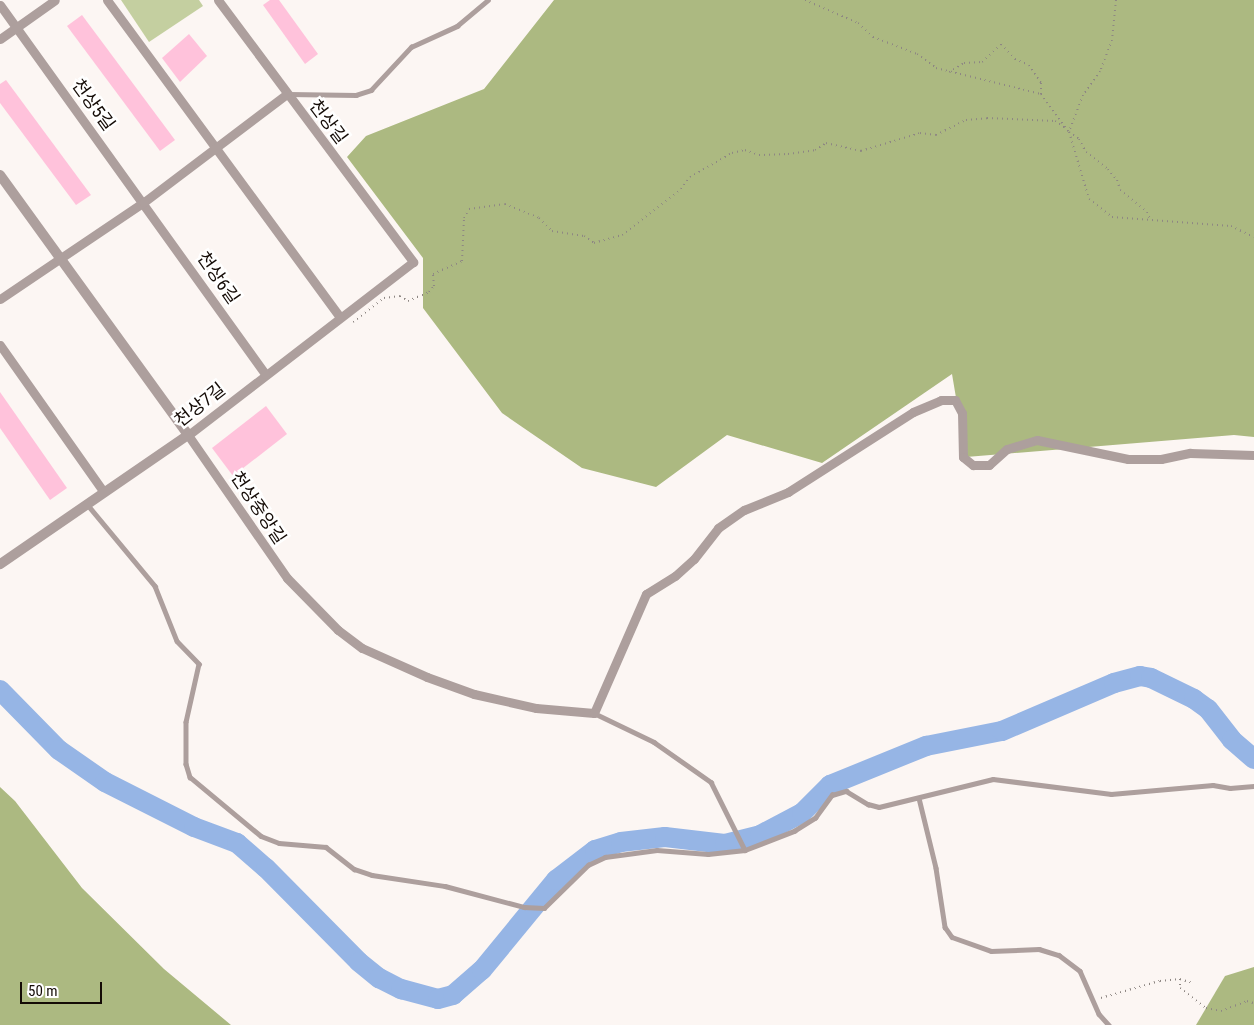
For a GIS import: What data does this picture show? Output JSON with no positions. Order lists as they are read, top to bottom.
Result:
{
  "streets": {
    "street": [
      "천상5길",
      "천상길",
      "천상6길",
      "천상7길",
      "천상중앙길"
    ]
  },
  "crossings": [
    ["천상5길", "천상6길"],
    ["천상길", "천상7길"],
    ["천상6길", "천상7길"],
    ["천상7길", "천상중앙길"]
  ],
  "scale_bar": "50 m"
}
